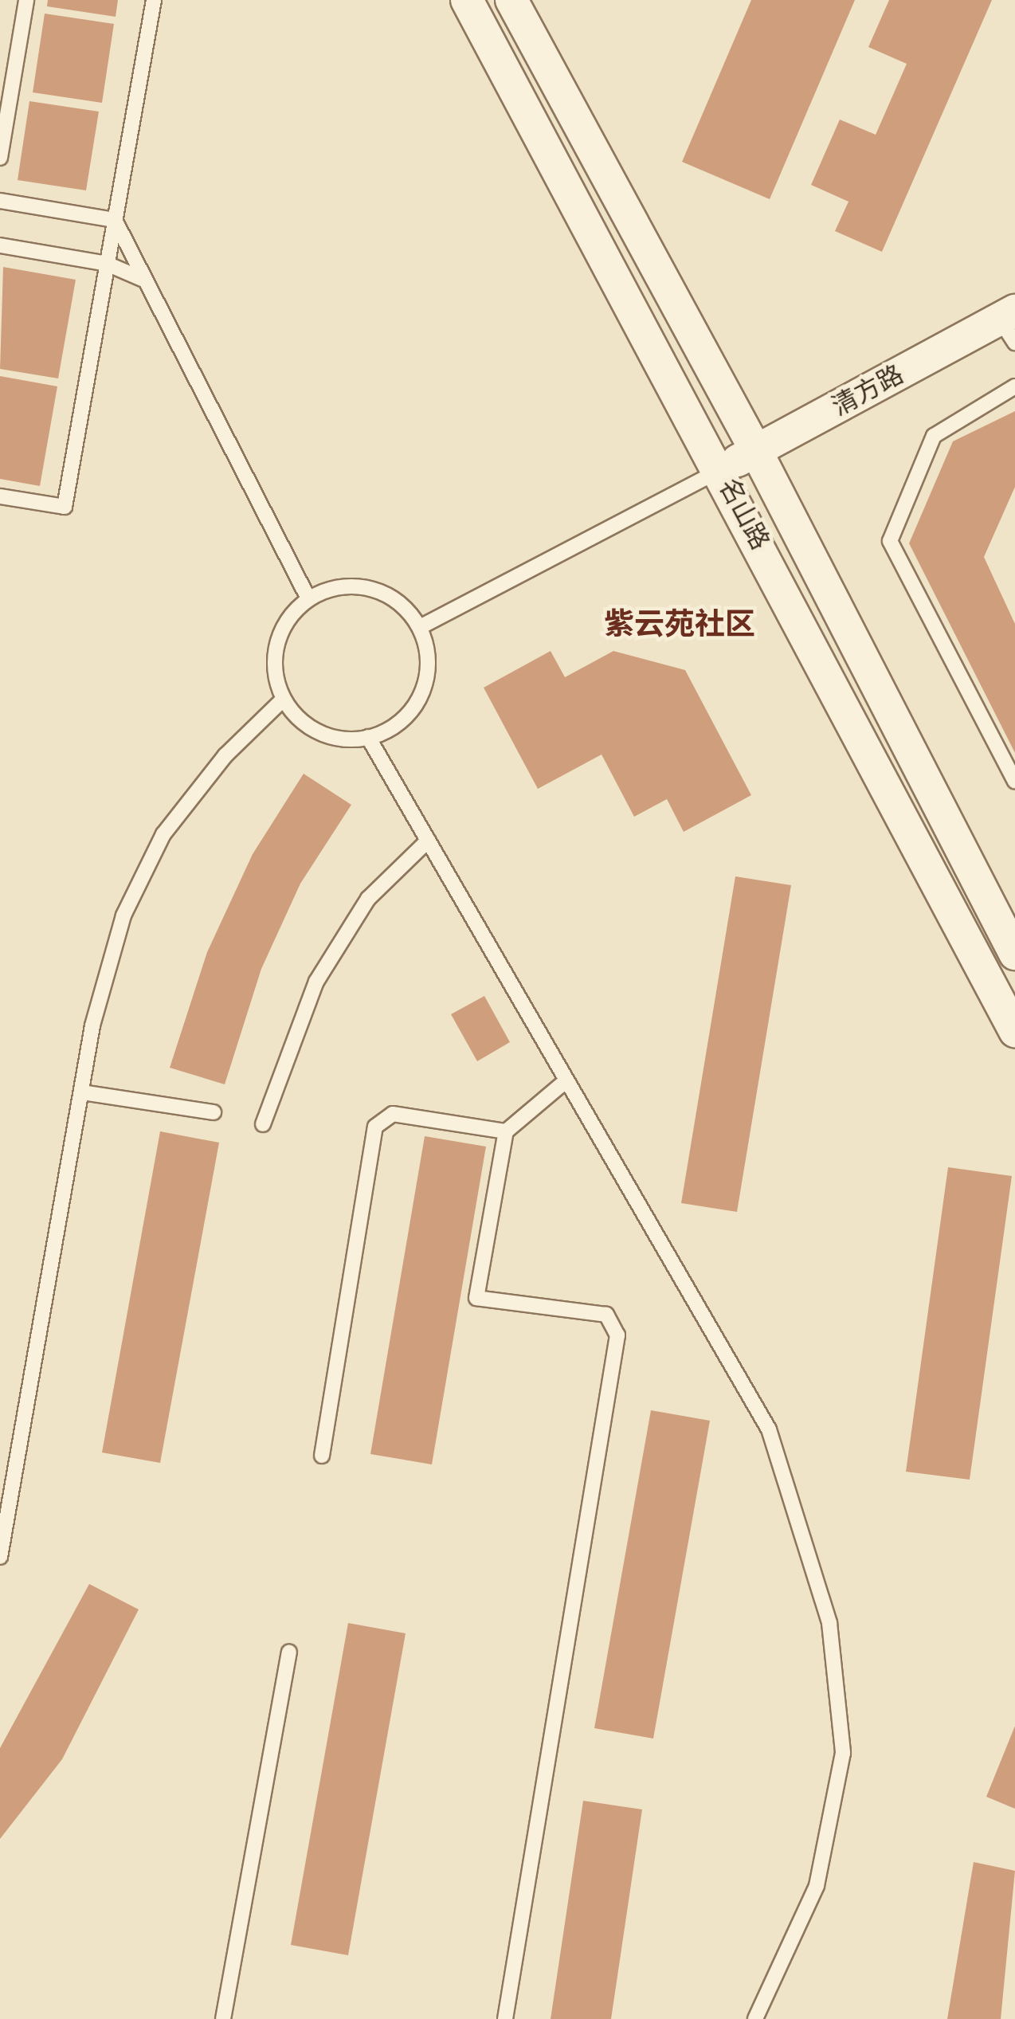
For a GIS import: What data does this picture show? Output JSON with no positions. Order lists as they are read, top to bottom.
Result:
{
  "streets": {
    "street": ["清方路", "名山路"]
  },
  "crossings": [
    ["清方路", "名山路"]
  ],
  "districts": ["紫云苑社区"]
}
